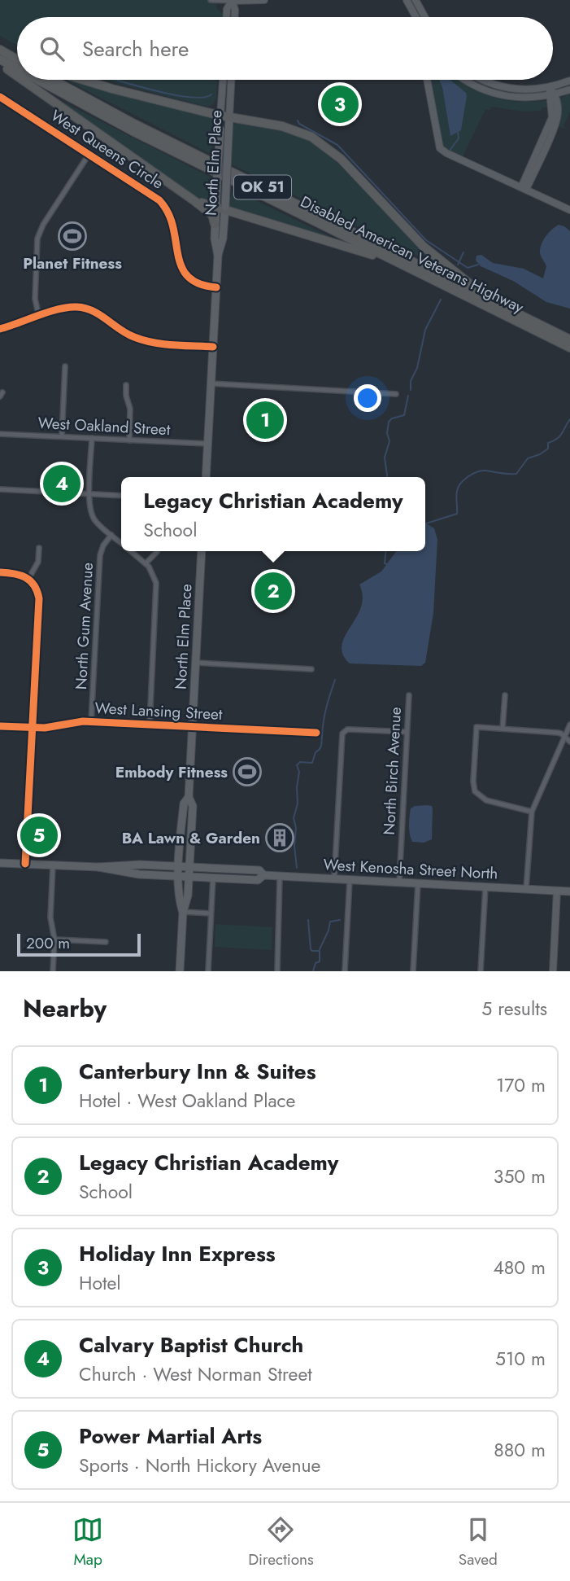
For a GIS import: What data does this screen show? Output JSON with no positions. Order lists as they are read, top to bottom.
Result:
{
  "streets": {
    "highway": ["OK 51", "Disabled American Veterans Highway"],
    "main road": ["North Elm Place", "West Kenosha Street North"],
    "street": [
      "West Queens Circle",
      "West Oakland Street",
      "North Gum Avenue",
      "West Lansing Street",
      "North Birch Avenue"
    ]
  },
  "crossings": [
    ["West Queens Circle", "North Elm Place"],
    ["North Elm Place", "West Oakland Street"],
    ["North Elm Place", "West Lansing Street"],
    ["North Elm Place", "West Kenosha Street North"],
    ["North Gum Avenue", "West Lansing Street"],
    ["North Birch Avenue", "West Kenosha Street North"]
  ],
  "places": {
    "sports": ["Planet Fitness", "Embody Fitness"],
    "building": ["BA Lawn & Garden"]
  },
  "scale_bar": "200 m",
  "page": {
    "search": "Search here",
    "pins": [
      "3",
      "1",
      "4",
      "2",
      "5"
    ],
    "popup": ["Legacy Christian Academy", "School"],
    "scale": "200 m",
    "heading": ["Nearby", "5 results"],
    "list": [
      {
        "mark": "1",
        "name": "Canterbury Inn & Suites",
        "note": "Hotel · West Oakland Place",
        "value": "170 m"
      },
      {
        "mark": "2",
        "name": "Legacy Christian Academy",
        "note": "School",
        "value": "350 m"
      },
      {
        "mark": "3",
        "name": "Holiday Inn Express",
        "note": "Hotel",
        "value": "480 m"
      },
      {
        "mark": "4",
        "name": "Calvary Baptist Church",
        "note": "Church · West Norman Street",
        "value": "510 m"
      },
      {
        "mark": "5",
        "name": "Power Martial Arts",
        "note": "Sports · North Hickory Avenue",
        "value": "880 m"
      }
    ],
    "nav": ["Map", "Directions", "Saved"]
  }
}
